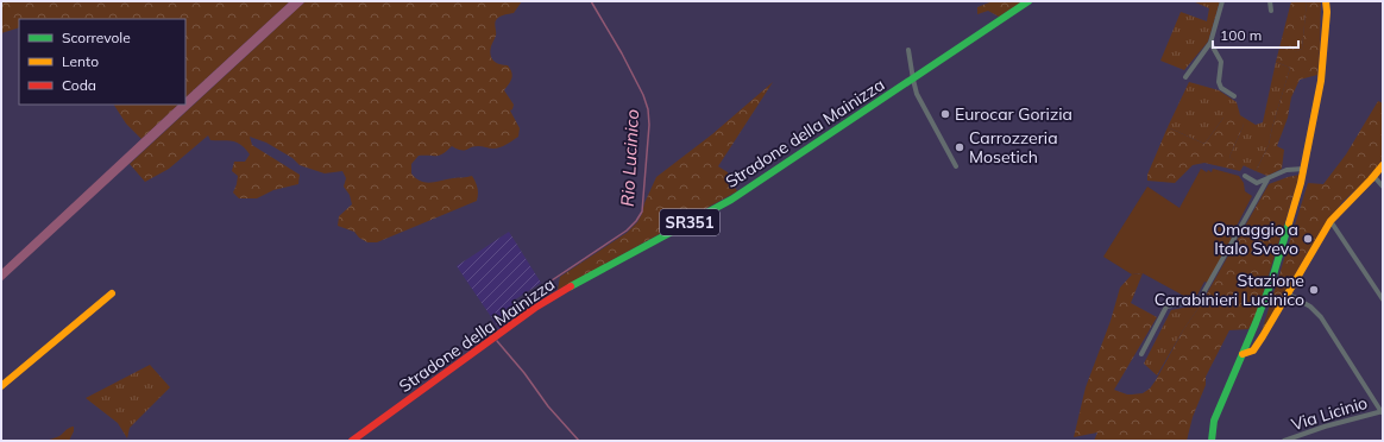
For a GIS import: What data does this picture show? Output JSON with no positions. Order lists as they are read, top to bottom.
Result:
{
  "streets": {
    "street": ["Stradone della Mainizza", "SR351", "Via Licinio"]
  },
  "water": ["Rio Lucinico"],
  "places": [
    "Eurocar Gorizia",
    "Carrozzeria Mosetich",
    "Omaggio a Italo Svevo",
    "Stazione Carabinieri Lucinico"
  ],
  "legend": ["Scorrevole", "Lento", "Coda"],
  "scale_bar": "100 m"
}
